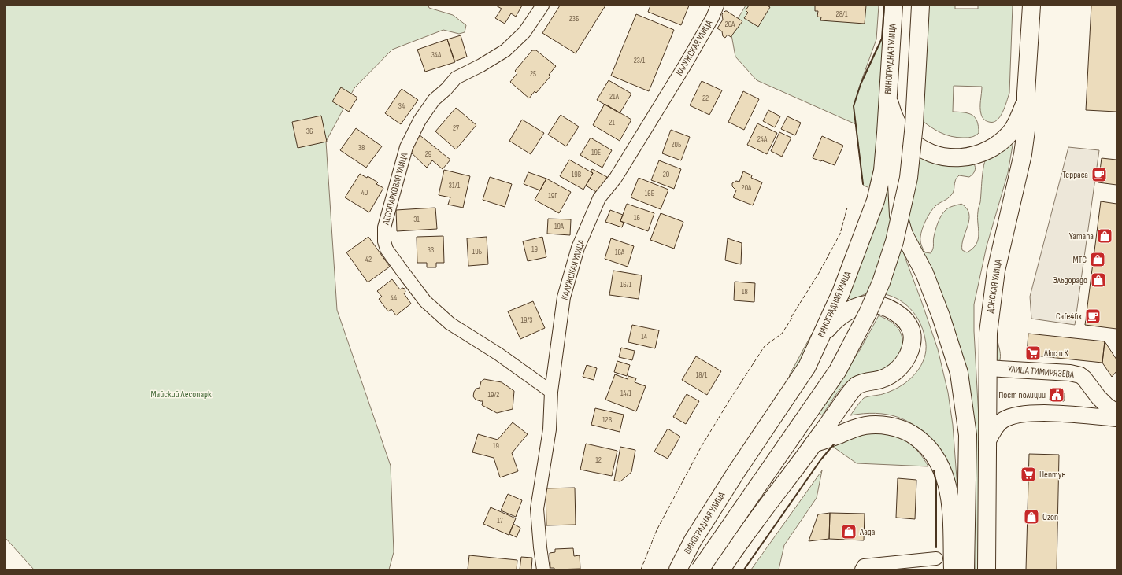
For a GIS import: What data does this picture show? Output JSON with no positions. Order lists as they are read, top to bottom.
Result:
{
  "streets": {
    "main road": ["ВИНОГРАДНАЯ УЛИЦА", "ДОНСКАЯ УЛИЦА"],
    "street": ["КАЛУЖСКАЯ УЛИЦА", "ЛЕСОПАРКОВАЯ УЛИЦА", "УЛИЦА ТИМИРЯЗЕВА"]
  },
  "crossings": [
    ["КАЛУЖСКАЯ УЛИЦА", "ЛЕСОПАРКОВАЯ УЛИЦА"],
    ["ДОНСКАЯ УЛИЦА", "УЛИЦА ТИМИРЯЗЕВА"]
  ],
  "parks": ["Майский Лесопарк"],
  "places": {
    "cafe": ["Терраса", "Cafe4fix"],
    "shop": [
      "Yamaha",
      "МТС",
      "Эльдорадо",
      "Ozon",
      "Лада"
    ],
    "supermarket": ["Люс и К", "Нептун"],
    "public building": ["Пост полиции"]
  },
  "house_numbers": [
    "28/1",
    "23Б",
    "26А",
    "34А",
    "23/1",
    "25",
    "21А",
    "22",
    "34",
    "21",
    "27",
    "36",
    "24А",
    "20Б",
    "38",
    "19Е",
    "29",
    "19В",
    "20",
    "31/1",
    "20А",
    "40",
    "16Б",
    "19Г",
    "16",
    "31",
    "19А",
    "19",
    "33",
    "19Б",
    "16А",
    "42",
    "16/1",
    "18",
    "44",
    "19/3",
    "14",
    "18/1",
    "14/1",
    "19/2",
    "12В",
    "19",
    "12",
    "17"
  ]
}
